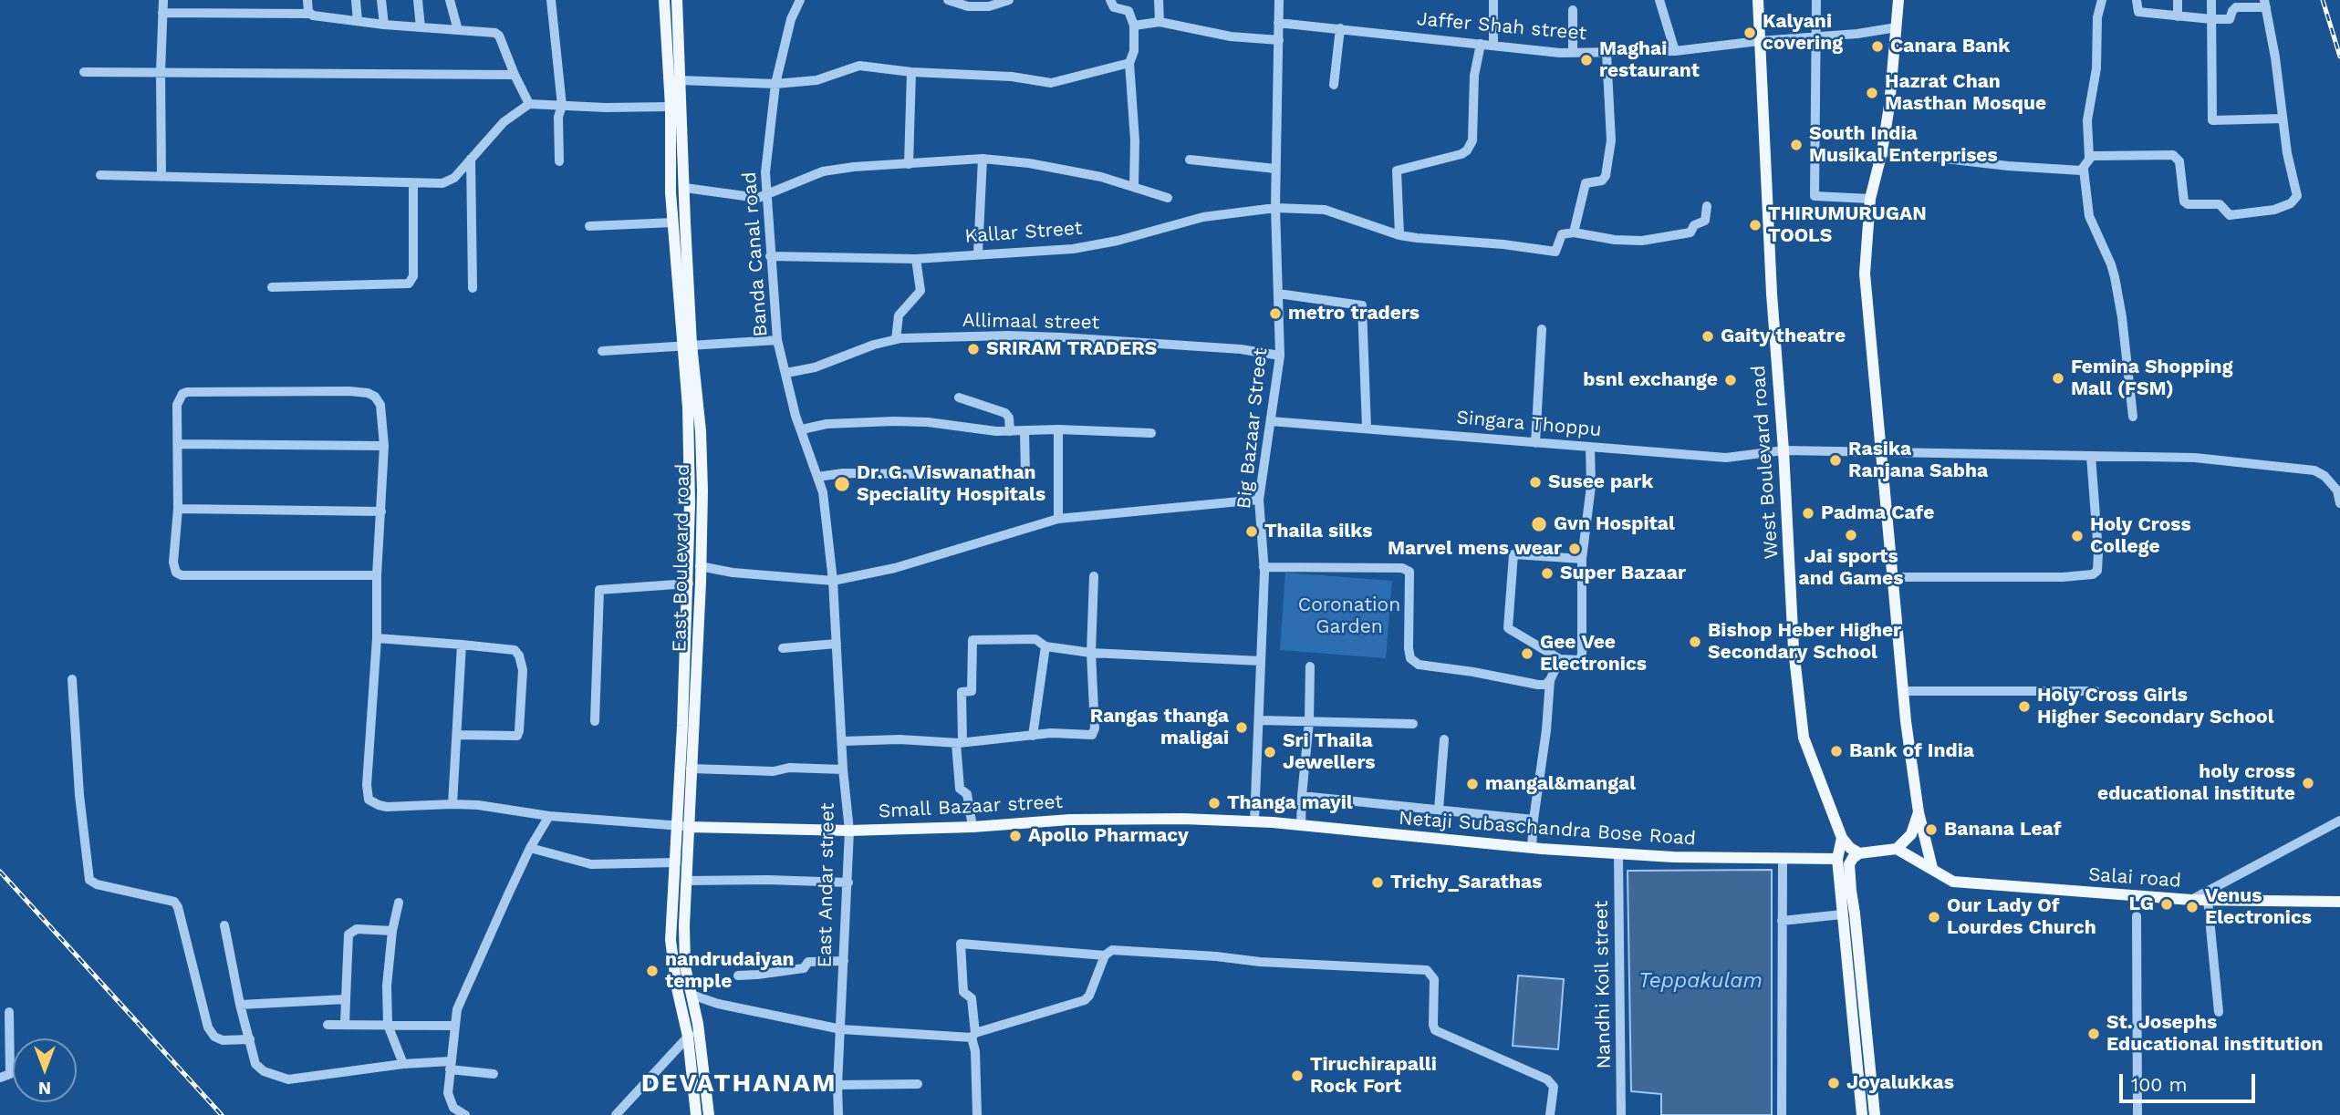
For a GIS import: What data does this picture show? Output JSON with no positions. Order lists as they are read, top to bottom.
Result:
{
  "streets": {
    "main road": [
      "West Boulevard road",
      "East Boulevard road",
      "Small Bazaar street",
      "Netaji Subaschandra Bose Road",
      "Salai road"
    ],
    "street": [
      "Jaffer Shah street",
      "Kallar Street",
      "Banda Canal road",
      "Allimaal street",
      "Singara Thoppu",
      "Big Bazaar Street",
      "East Andar street",
      "Nandhi Koil street"
    ]
  },
  "crossings": [
    ["Jaffer Shah street", "Big Bazaar Street"],
    ["Jaffer Shah street", "West Boulevard road"],
    ["Kallar Street", "Banda Canal road"],
    ["Kallar Street", "Big Bazaar Street"],
    ["Banda Canal road", "Allimaal street"],
    ["Banda Canal road", "East Andar street"],
    ["Allimaal street", "Big Bazaar Street"],
    ["Singara Thoppu", "Big Bazaar Street"],
    ["Singara Thoppu", "West Boulevard road"],
    ["Big Bazaar Street", "Small Bazaar street"],
    ["Big Bazaar Street", "Netaji Subaschandra Bose Road"],
    ["East Boulevard road", "Small Bazaar street"],
    ["Small Bazaar street", "Netaji Subaschandra Bose Road"],
    ["Small Bazaar street", "East Andar street"],
    ["Netaji Subaschandra Bose Road", "Nandhi Koil street"]
  ],
  "districts": ["DEVATHANAM"],
  "water": ["Teppakulam"],
  "parks": ["Coronation Garden"],
  "places": [
    "Kalyani covering",
    "Canara Bank",
    "Maghai restaurant",
    "Hazrat Chan Masthan Mosque",
    "South India Musikal Enterprises",
    "THIRUMURUGAN TOOLS",
    "metro traders",
    "Gaity theatre",
    "SRIRAM TRADERS",
    "Femina Shopping Mall (FSM)",
    "bsnl exchange",
    "Rasika Ranjana Sabha",
    "Susee park",
    "Dr. G. Viswanathan Speciality Hospitals",
    "Padma Cafe",
    "Gvn Hospital",
    "Thaila silks",
    "Jai sports and Games",
    "Holy Cross College",
    "Marvel mens wear",
    "Super Bazaar",
    "Bishop Heber Higher Secondary School",
    "Gee Vee Electronics",
    "Holy Cross Girls Higher Secondary School",
    "Rangas thanga maligai",
    "Bank of India",
    "Sri Thaila Jewellers",
    "holy cross educational institute",
    "mangal&mangal",
    "Thanga mayil",
    "Banana Leaf",
    "Apollo Pharmacy",
    "Trichy_Sarathas",
    "LG",
    "Venus Electronics",
    "Our Lady Of Lourdes Church",
    "nandrudaiyan temple",
    "St. Josephs Educational institution",
    "Tiruchirapalli Rock Fort",
    "Joyalukkas"
  ],
  "scale_bar": "100 m",
  "north": "bottom"
}
